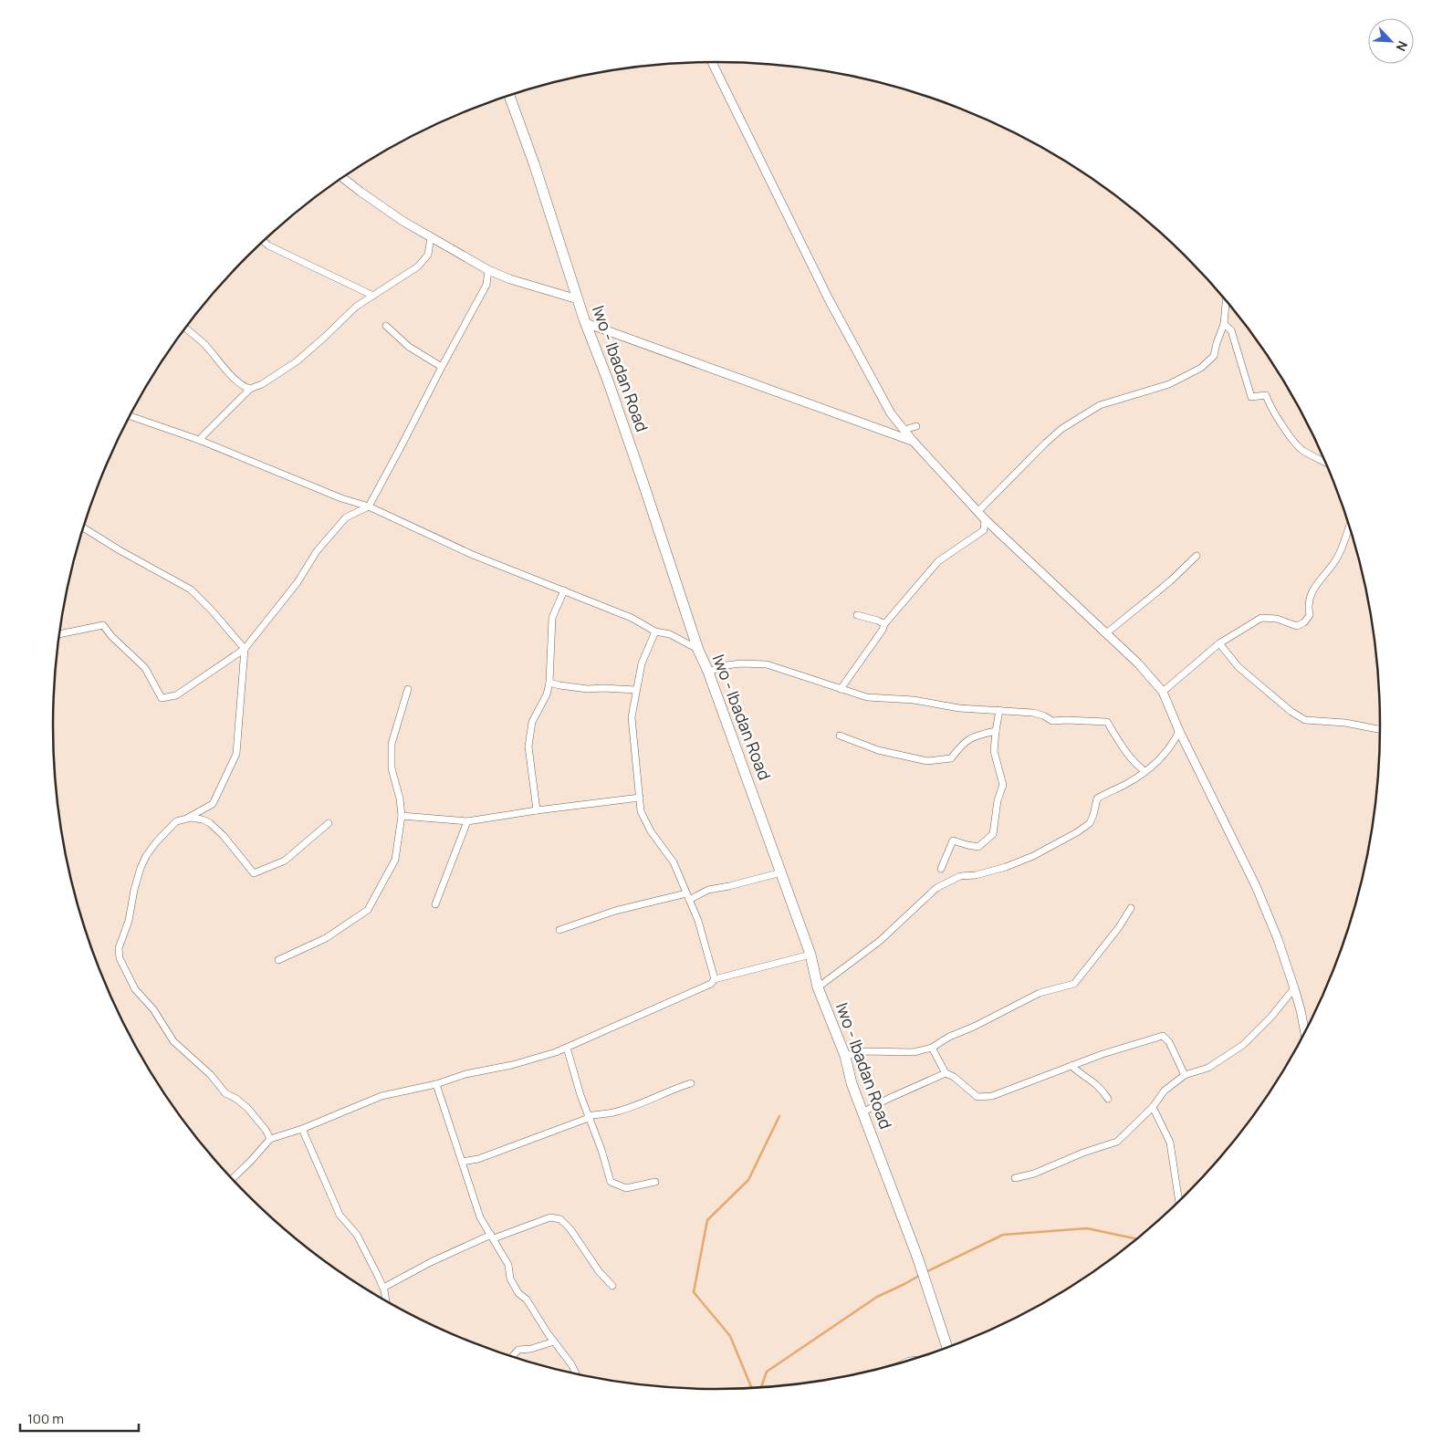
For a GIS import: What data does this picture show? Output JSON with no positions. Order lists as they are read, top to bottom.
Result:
{
  "streets": {
    "main road": ["Iwo - Ibadan Road"]
  },
  "scale_bar": "100 m",
  "north": "bottom right"
}
